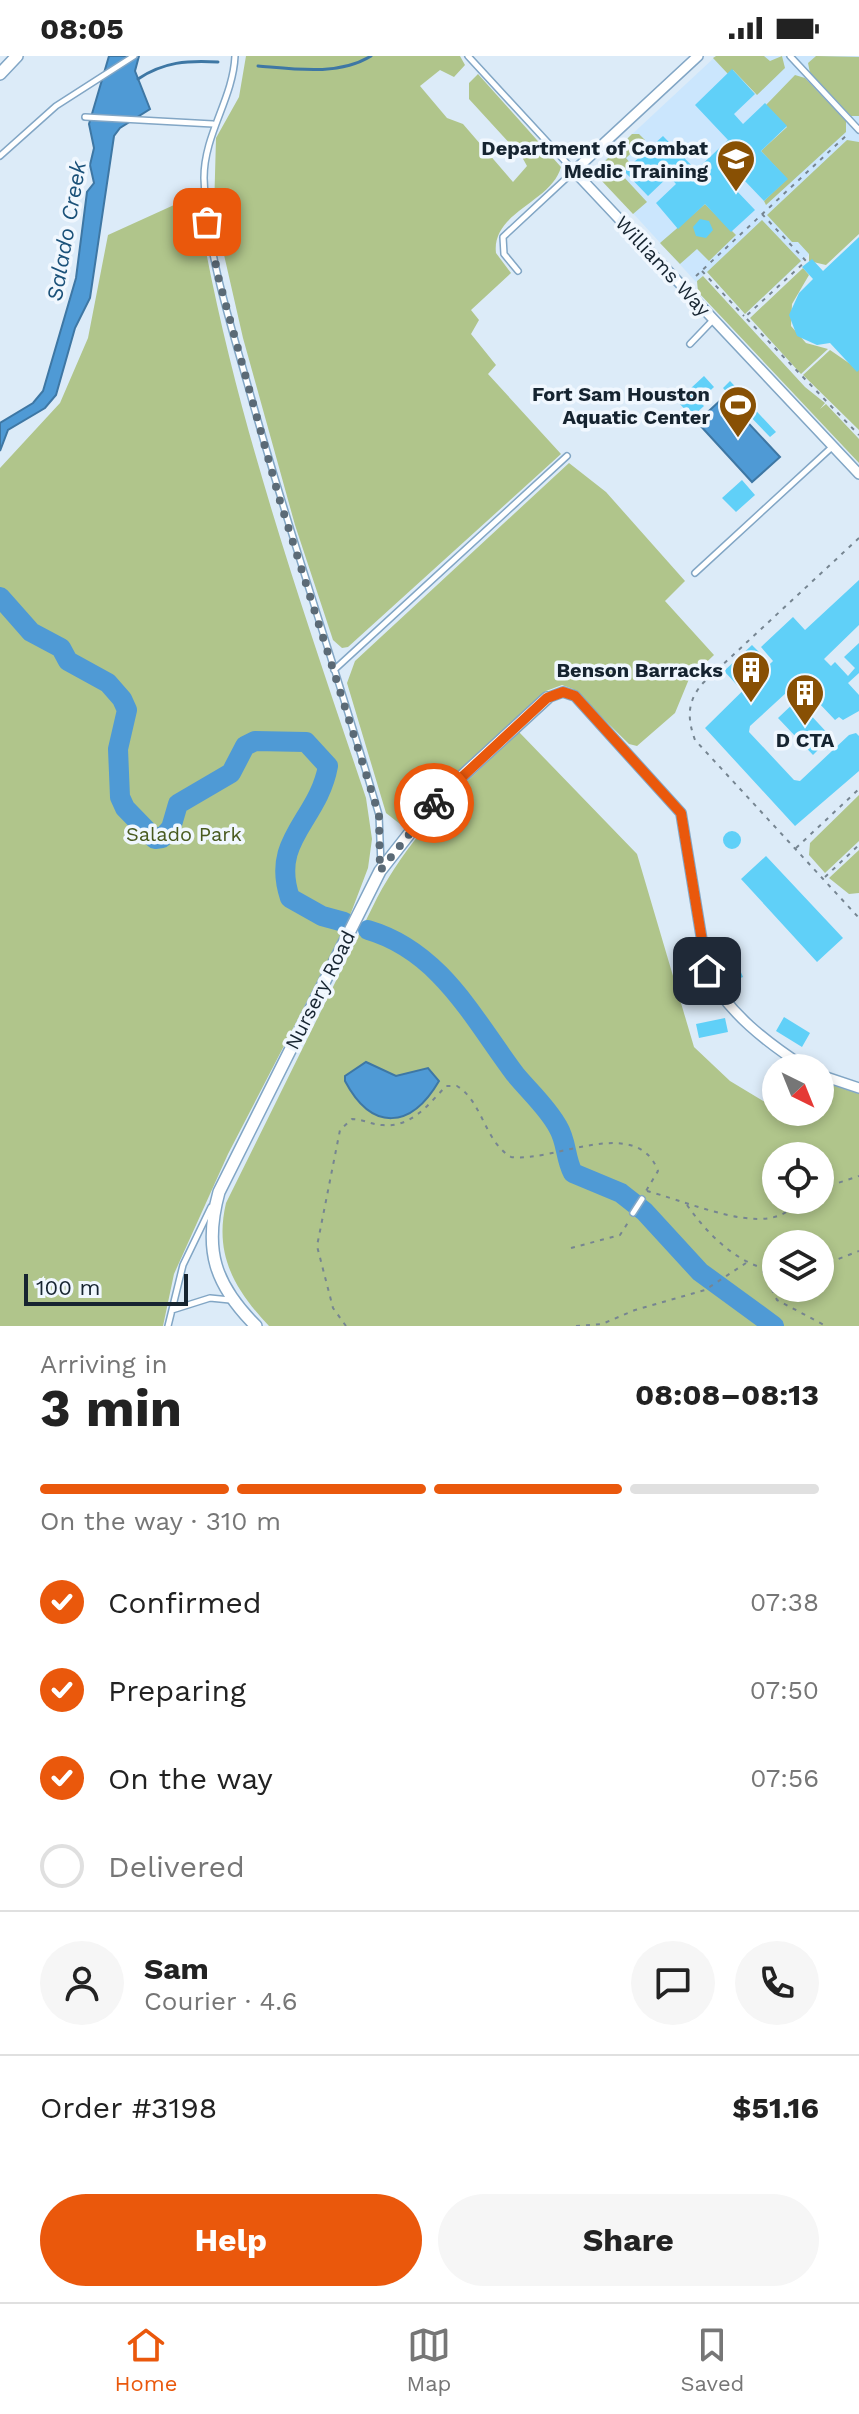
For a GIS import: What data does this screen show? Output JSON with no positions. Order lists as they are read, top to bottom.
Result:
{
  "streets": {
    "street": ["Williams Way", "Nursery Road"]
  },
  "water": ["Salado Creek"],
  "parks": ["Salado Park"],
  "places": {
    "school or university": ["Department of Combat Medic Training"],
    "sports": ["Fort Sam Houston Aquatic Center"],
    "building": ["Benson Barracks", "D CTA"]
  },
  "scale_bar": "100 m",
  "north": "bottom right",
  "page": {
    "status": "08:05",
    "scale": "100 m",
    "heading": ["3 min", "Arriving in", "08:08–08:13"],
    "panel": [
      "Sam",
      "Courier · 4.6",
      "Order #3198",
      "$51.16"
    ],
    "bar": "On the way · 310 m",
    "list": [
      ["Confirmed", "07:38"],
      ["Preparing", "07:50"],
      ["On the way", "07:56"],
      "Delivered"
    ],
    "buttons": ["Help", "Share"],
    "tabs": ["Home", "Map", "Saved"]
  }
}
